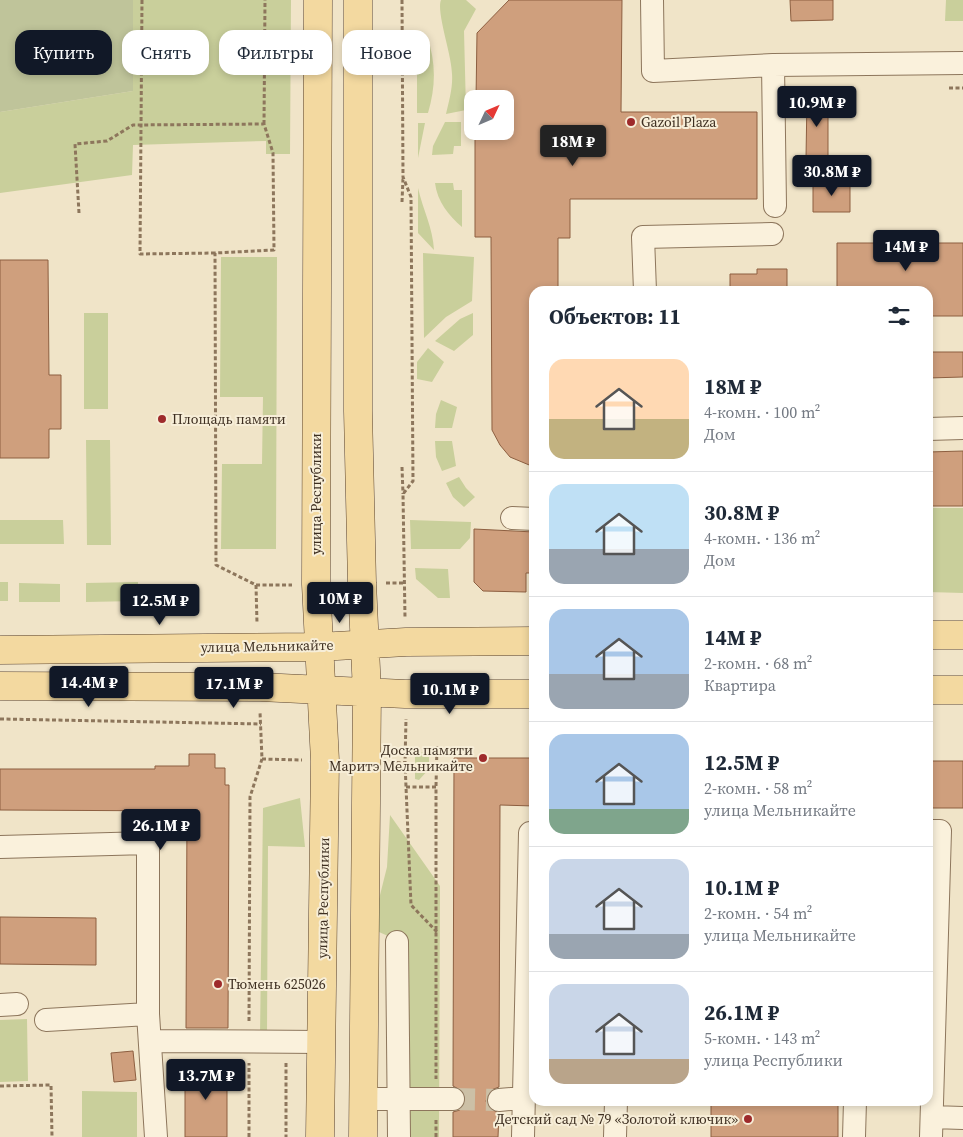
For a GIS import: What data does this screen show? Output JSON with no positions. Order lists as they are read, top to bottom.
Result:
{
  "streets": {
    "main road": ["улица Республики", "улица Мельникайте"]
  },
  "crossings": [
    ["улица Республики", "улица Мельникайте"]
  ],
  "places": [
    "Gazoil Plaza",
    "Площадь памяти",
    "Доска памяти Маритэ Мельникайте",
    "Тюмень 625026",
    "Детский сад № 79 «Золотой ключик»"
  ],
  "north": "top right",
  "page": {
    "chip": [
      "Купить",
      "Снять",
      "Фильтры",
      "Новое"
    ],
    "price": [
      "10.9M ₽",
      "18M ₽",
      "30.8M ₽",
      "14M ₽",
      "10M ₽",
      "12.5M ₽",
      "14.4M ₽",
      "17.1M ₽",
      "10.1M ₽",
      "26.1M ₽",
      "13.7M ₽"
    ],
    "heading": "Объектов: 11",
    "list": [
      {
        "name": "18M ₽",
        "note": "4-комн. · 100 m² · Дом"
      },
      {
        "name": "30.8M ₽",
        "note": "4-комн. · 136 m² · Дом"
      },
      {
        "name": "14M ₽",
        "note": "2-комн. · 68 m² · Квартира"
      },
      {
        "name": "12.5M ₽",
        "note": "2-комн. · 58 m² · улица Мельникайте"
      },
      {
        "name": "10.1M ₽",
        "note": "2-комн. · 54 m² · улица Мельникайте"
      },
      {
        "name": "26.1M ₽",
        "note": "5-комн. · 143 m² · улица Республики"
      }
    ]
  }
}
